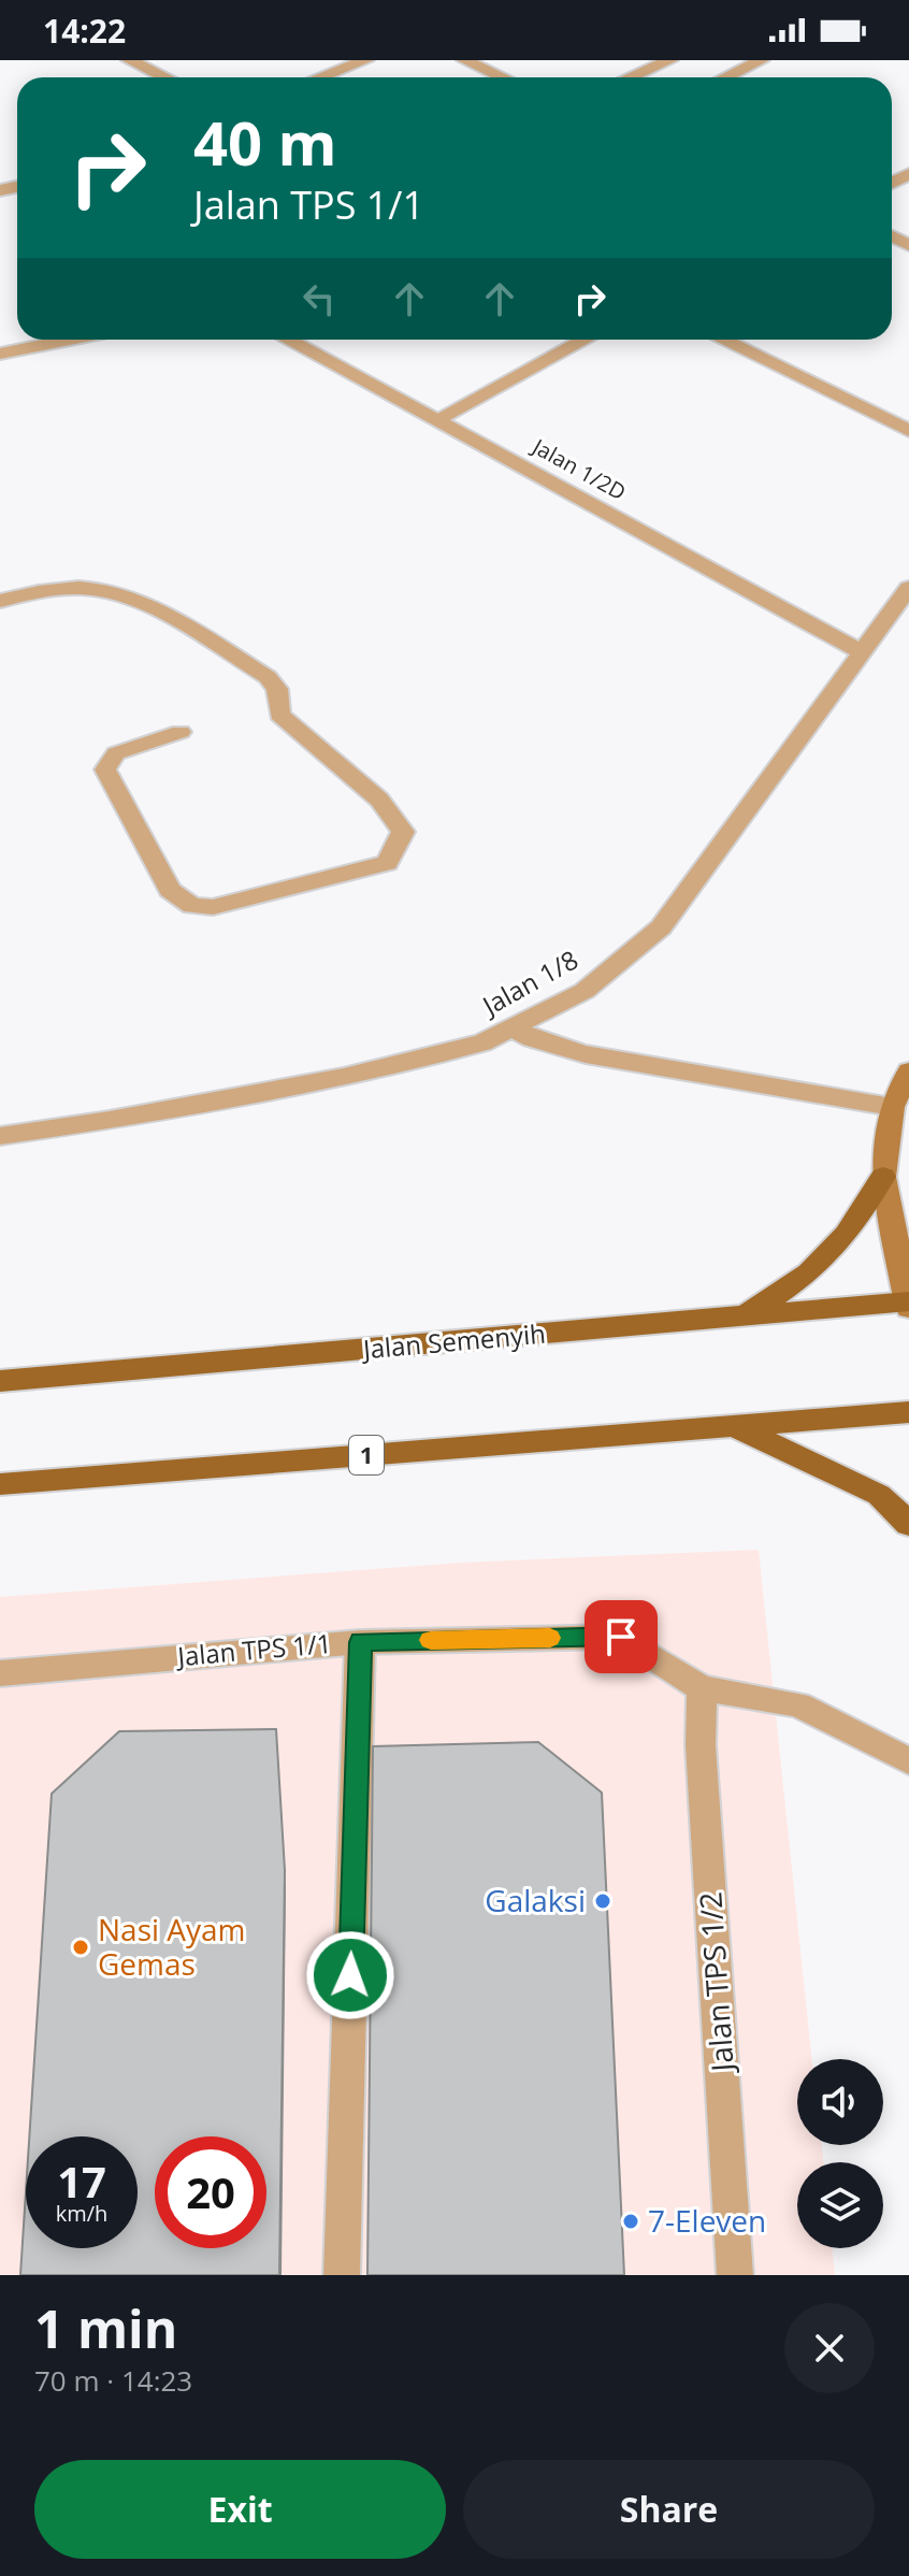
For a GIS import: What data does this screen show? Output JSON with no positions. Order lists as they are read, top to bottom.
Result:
{
  "streets": {
    "main road": ["Jalan Semenyih", "1"],
    "street": [
      "Jalan 1/2D",
      "Jalan 1/8",
      "Jalan TPS 1/1",
      "Jalan TPS 1/2"
    ]
  },
  "crossings": [
    ["Jalan 1/2D", "Jalan 1/8"],
    ["Jalan TPS 1/1", "Jalan TPS 1/2"]
  ],
  "places": ["Galaksi", "Nasi Ayam Gemas", "7-Eleven"],
  "page": {
    "status": "14:22",
    "turn": ["40 m", "Jalan TPS 1/1"],
    "speed": "17 km/h",
    "limit": "20",
    "heading": ["1 min", "70 m · 14:23"],
    "buttons": ["Exit", "Share"]
  }
}
